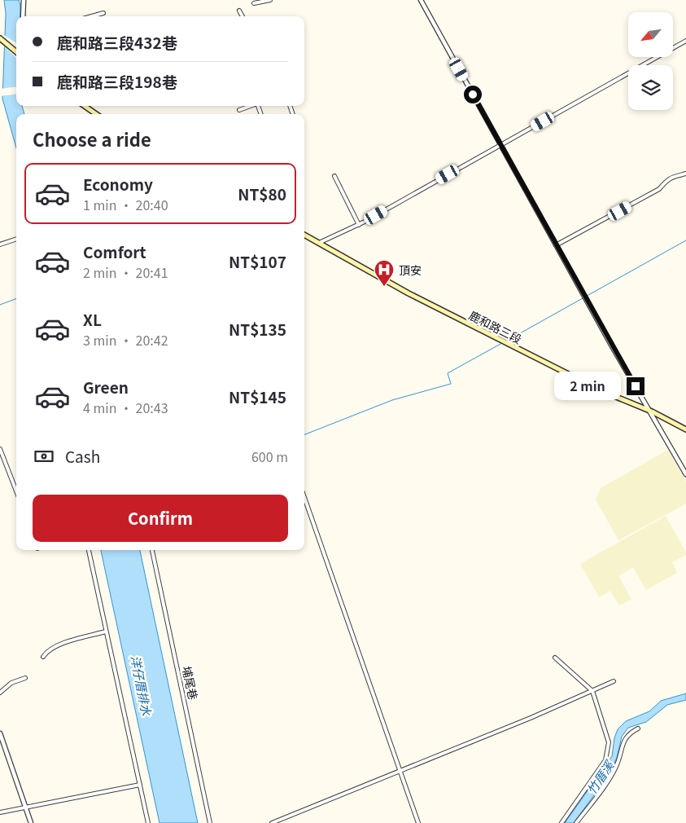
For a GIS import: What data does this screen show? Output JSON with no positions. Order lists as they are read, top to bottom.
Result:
{
  "streets": {
    "main road": ["鹿和路三段"],
    "street": ["埔尾巷"]
  },
  "water": ["洋仔厝排水", "竹厝溪"],
  "places": {
    "hospital": ["頂安"]
  },
  "north": "bottom left",
  "page": {
    "banner": ["鹿和路三段432巷", "鹿和路三段198巷"],
    "heading": "Choose a ride",
    "list": [
      {
        "name": "Economy",
        "note": "1 min · 20:40",
        "value": "NT$80"
      },
      {
        "name": "Comfort",
        "note": "2 min · 20:41",
        "value": "NT$107"
      },
      {
        "name": "XL",
        "note": "3 min · 20:42",
        "value": "NT$135"
      },
      {
        "name": "Green",
        "note": "4 min · 20:43",
        "value": "NT$145"
      }
    ],
    "bubble": "2 min",
    "pay": ["Cash", "600 m"],
    "buttons": "Confirm"
  }
}
